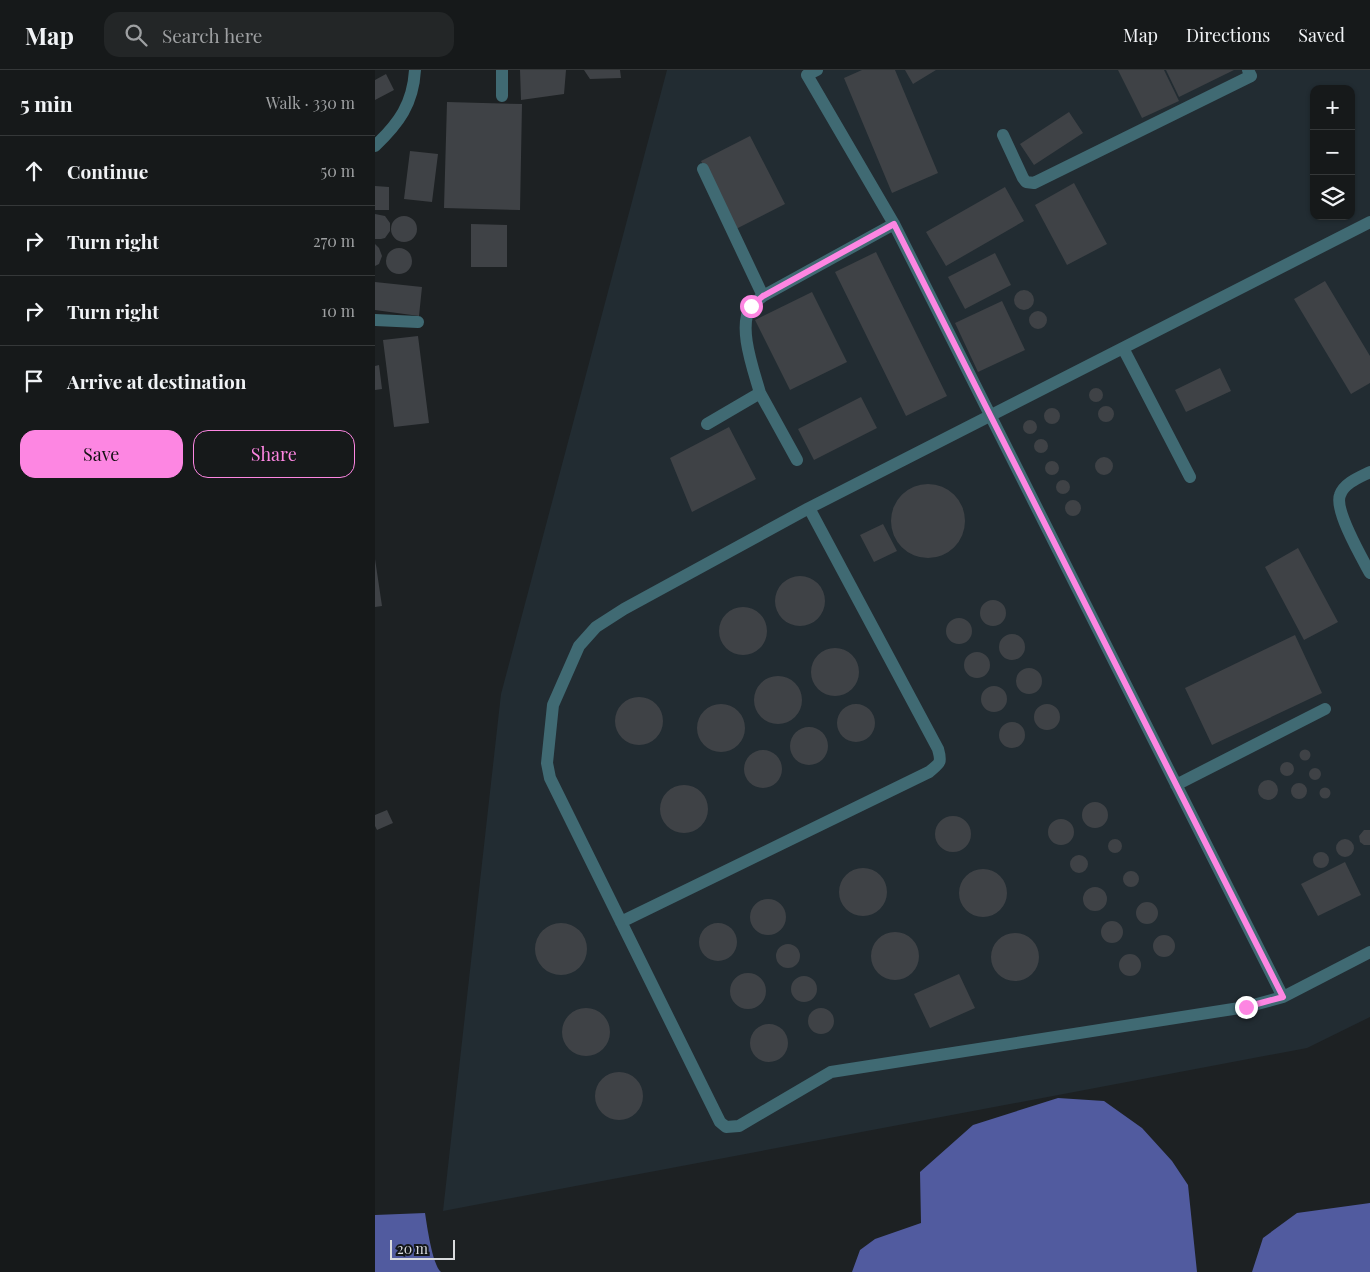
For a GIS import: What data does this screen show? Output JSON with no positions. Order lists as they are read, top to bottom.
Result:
{
  "scale_bar": "20 m",
  "page": {
    "header": "Map",
    "search": "Search here",
    "nav": ["Map", "Directions", "Saved"],
    "heading": ["5 min", "Walk · 330 m"],
    "map_buttons": ["+", "−"],
    "list": [
      ["Continue", "50 m"],
      ["Turn right", "270 m"],
      ["Turn right", "10 m"],
      "Arrive at destination"
    ],
    "buttons": ["Save", "Share"],
    "scale": "20 m"
  }
}
